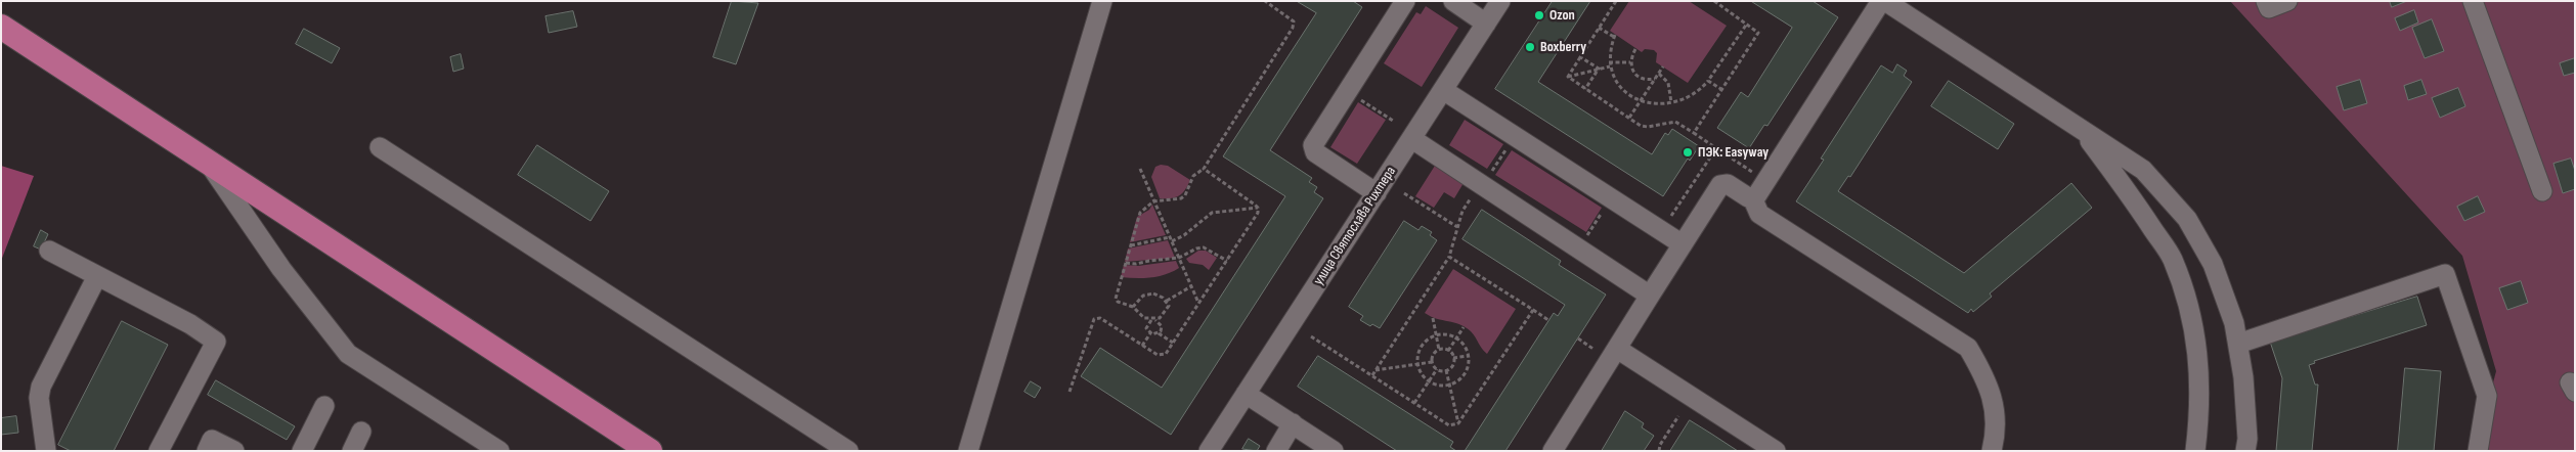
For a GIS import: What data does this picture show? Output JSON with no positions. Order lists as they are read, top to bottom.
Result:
{
  "streets": {
    "street": ["улица Святослава Рихтера"]
  },
  "places": ["Ozon", "Boxberry", "ПЭК: Easyway"]
}
